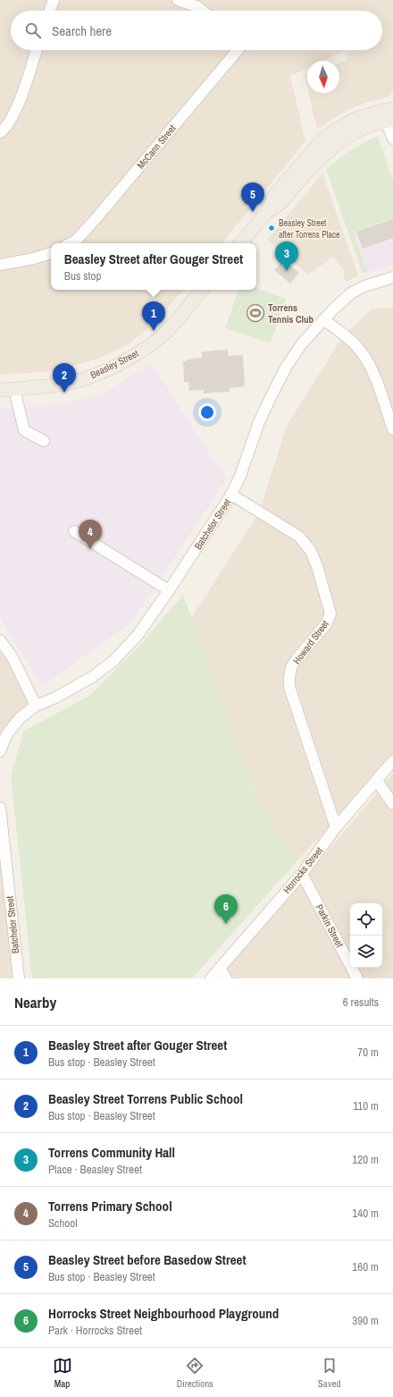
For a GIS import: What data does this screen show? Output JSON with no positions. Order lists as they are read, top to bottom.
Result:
{
  "streets": {
    "main road": ["Beasley Street"],
    "street": [
      "McCann Street",
      "Batchelor Street",
      "Howard Street",
      "Horrocks Street",
      "Parkin Street"
    ]
  },
  "crossings": [
    ["Batchelor Street", "Howard Street"],
    ["Howard Street", "Horrocks Street"],
    ["Horrocks Street", "Parkin Street"]
  ],
  "places": {
    "other": ["Beasley Street after Torrens Place"],
    "sports": ["Torrens Tennis Club"]
  },
  "north": "bottom",
  "page": {
    "search": "Search here",
    "pins": [
      "5",
      "3",
      "1",
      "2",
      "4",
      "6"
    ],
    "popup": ["Beasley Street after Gouger Street", "Bus stop"],
    "heading": ["Nearby", "6 results"],
    "list": [
      {
        "mark": "1",
        "name": "Beasley Street after Gouger Street",
        "note": "Bus stop · Beasley Street",
        "value": "70 m"
      },
      {
        "mark": "2",
        "name": "Beasley Street Torrens Public School",
        "note": "Bus stop · Beasley Street",
        "value": "110 m"
      },
      {
        "mark": "3",
        "name": "Torrens Community Hall",
        "note": "Place · Beasley Street",
        "value": "120 m"
      },
      {
        "mark": "4",
        "name": "Torrens Primary School",
        "note": "School",
        "value": "140 m"
      },
      {
        "mark": "5",
        "name": "Beasley Street before Basedow Street",
        "note": "Bus stop · Beasley Street",
        "value": "160 m"
      },
      {
        "mark": "6",
        "name": "Horrocks Street Neighbourhood Playground",
        "note": "Park · Horrocks Street",
        "value": "390 m"
      }
    ],
    "nav": ["Map", "Directions", "Saved"]
  }
}
